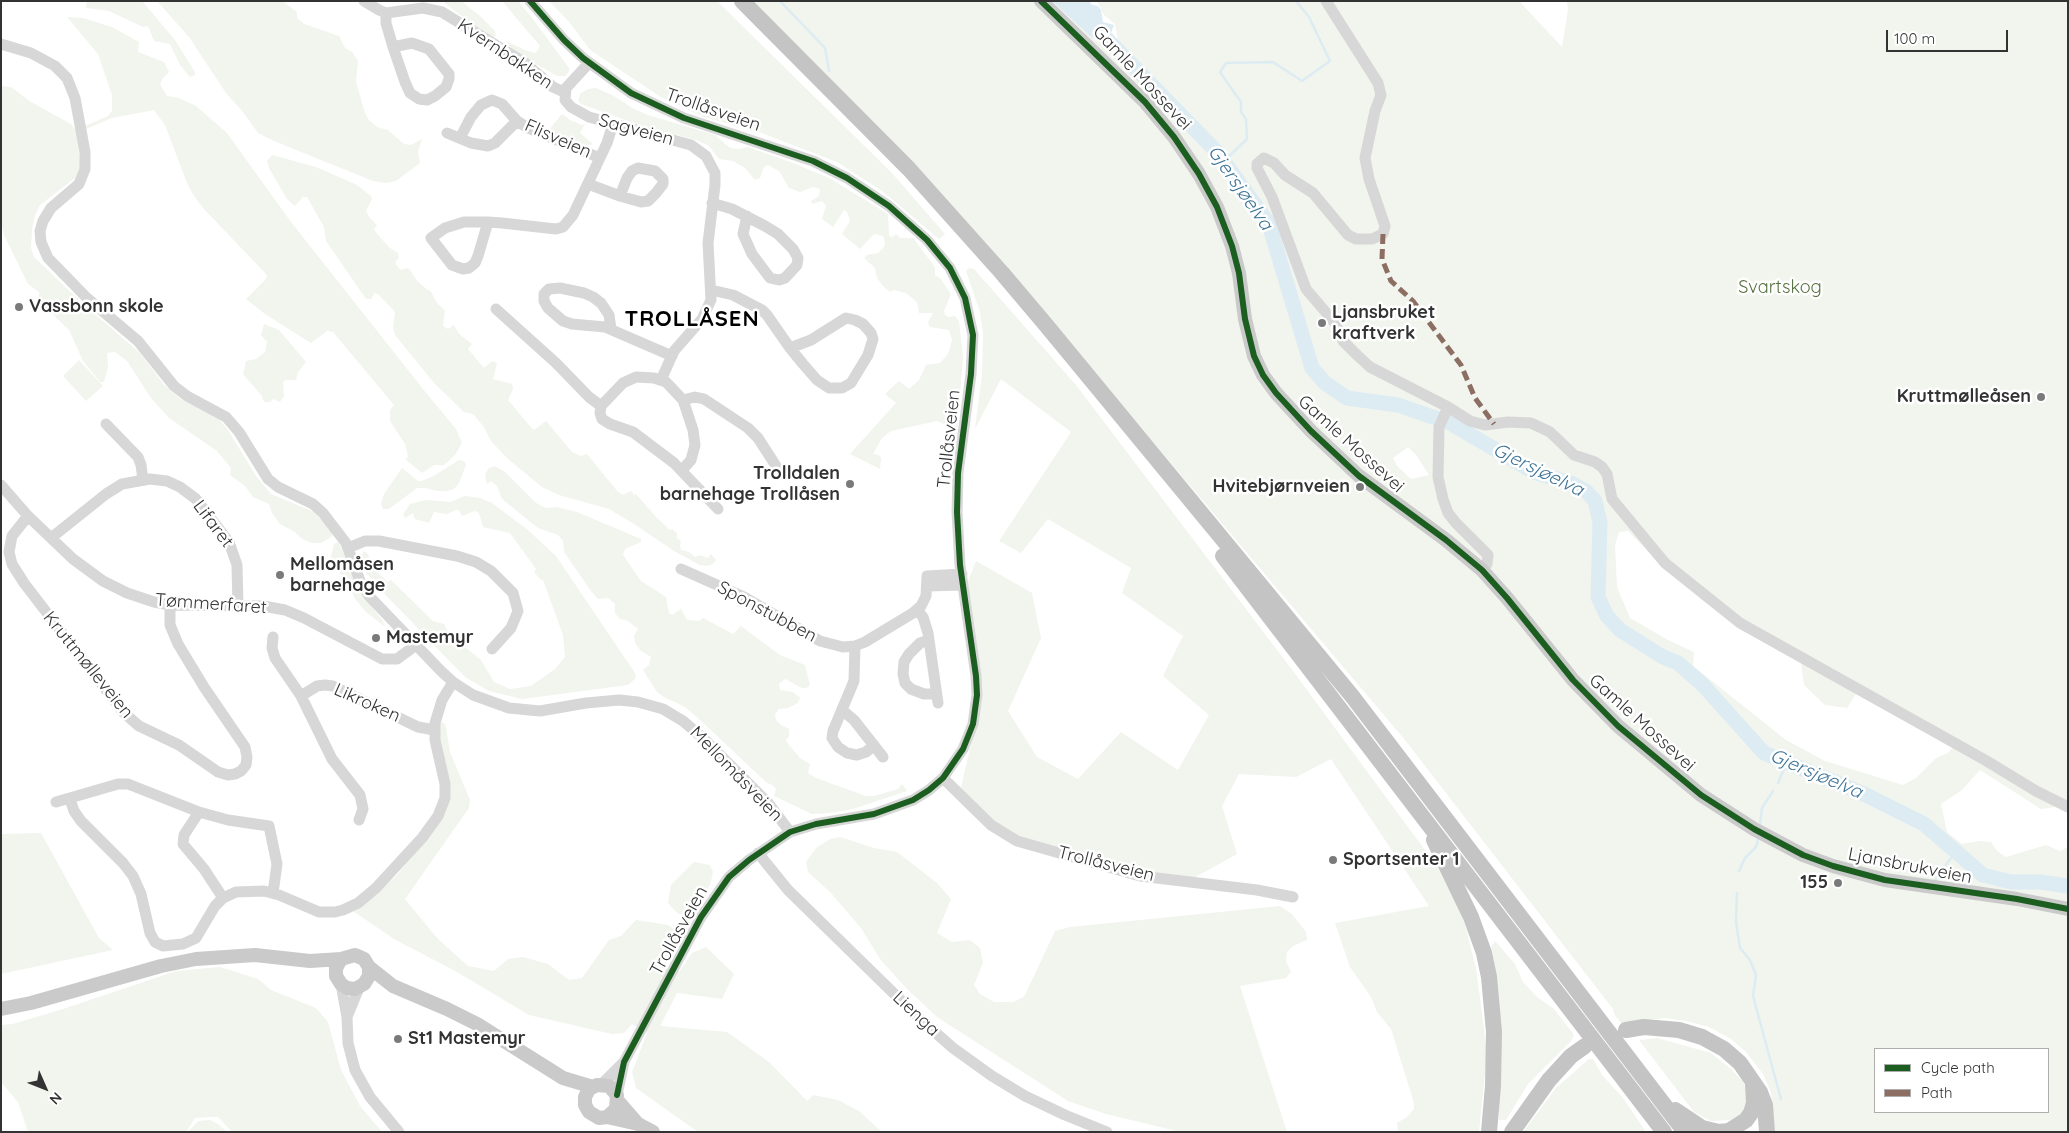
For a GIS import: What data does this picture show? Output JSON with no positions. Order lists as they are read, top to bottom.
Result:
{
  "streets": {
    "main road": ["Gamle Mossevei", "Ljansbrukveien"],
    "street": [
      "Kvernbakken",
      "Trollåsveien",
      "Sagveien",
      "Flisveien",
      "Lifaret",
      "Tømmerfaret",
      "Sponstubben",
      "Kruttmølleveien",
      "Likroken",
      "Mellomåsveien",
      "Lienga"
    ]
  },
  "crossings": [
    ["Kvernbakken", "Sagveien"],
    ["Gamle Mossevei", "Ljansbrukveien"],
    ["Trollåsveien", "Mellomåsveien"],
    ["Trollåsveien", "Lienga"],
    ["Sagveien", "Flisveien"],
    ["Lifaret", "Tømmerfaret"],
    ["Tømmerfaret", "Kruttmølleveien"],
    ["Tømmerfaret", "Mellomåsveien"]
  ],
  "districts": ["TROLLÅSEN"],
  "water": ["Gjersjøelva"],
  "parks": ["Svartskog"],
  "places": [
    "Vassbonn skole",
    "Ljansbruket kraftverk",
    "Kruttmølleåsen",
    "Trolldalen barnehage Trollåsen",
    "Hvitebjørnveien",
    "Mellomåsen barnehage",
    "Mastemyr",
    "Sportsenter 1",
    "155",
    "St1 Mastemyr"
  ],
  "legend": ["Cycle path", "Path"],
  "scale_bar": "100 m",
  "north": "bottom right"
}
